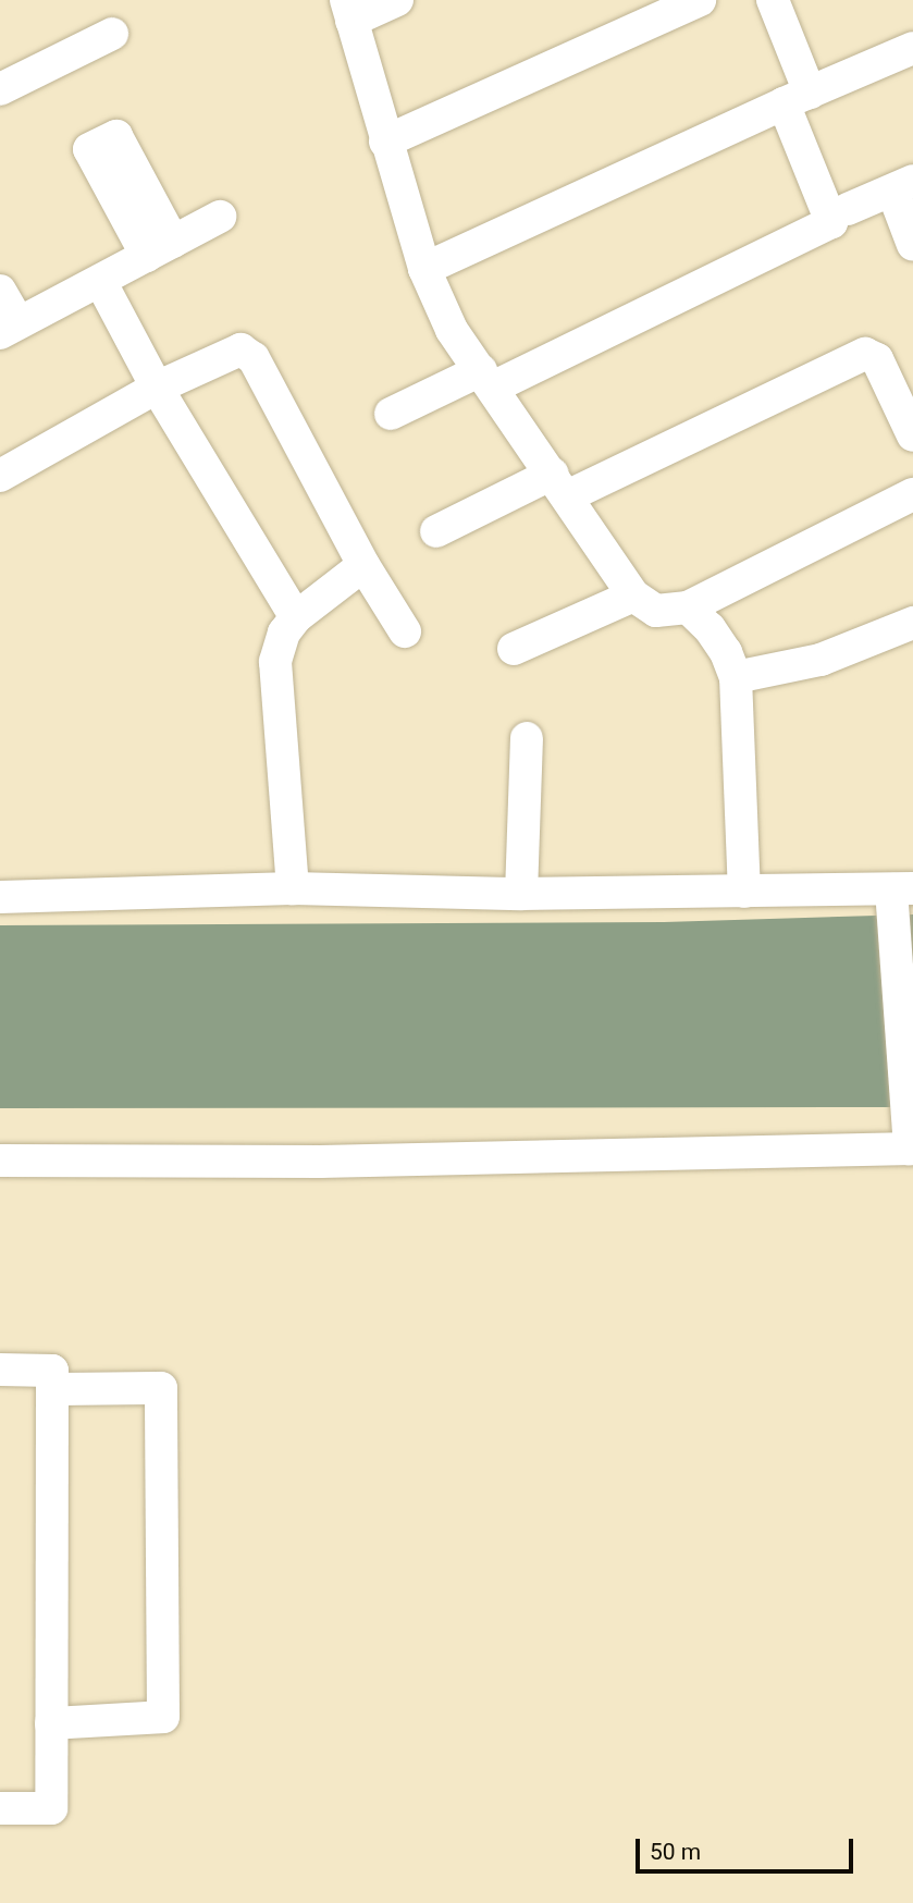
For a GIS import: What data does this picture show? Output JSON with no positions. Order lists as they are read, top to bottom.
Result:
{
  "scale_bar": "50 m"
}
